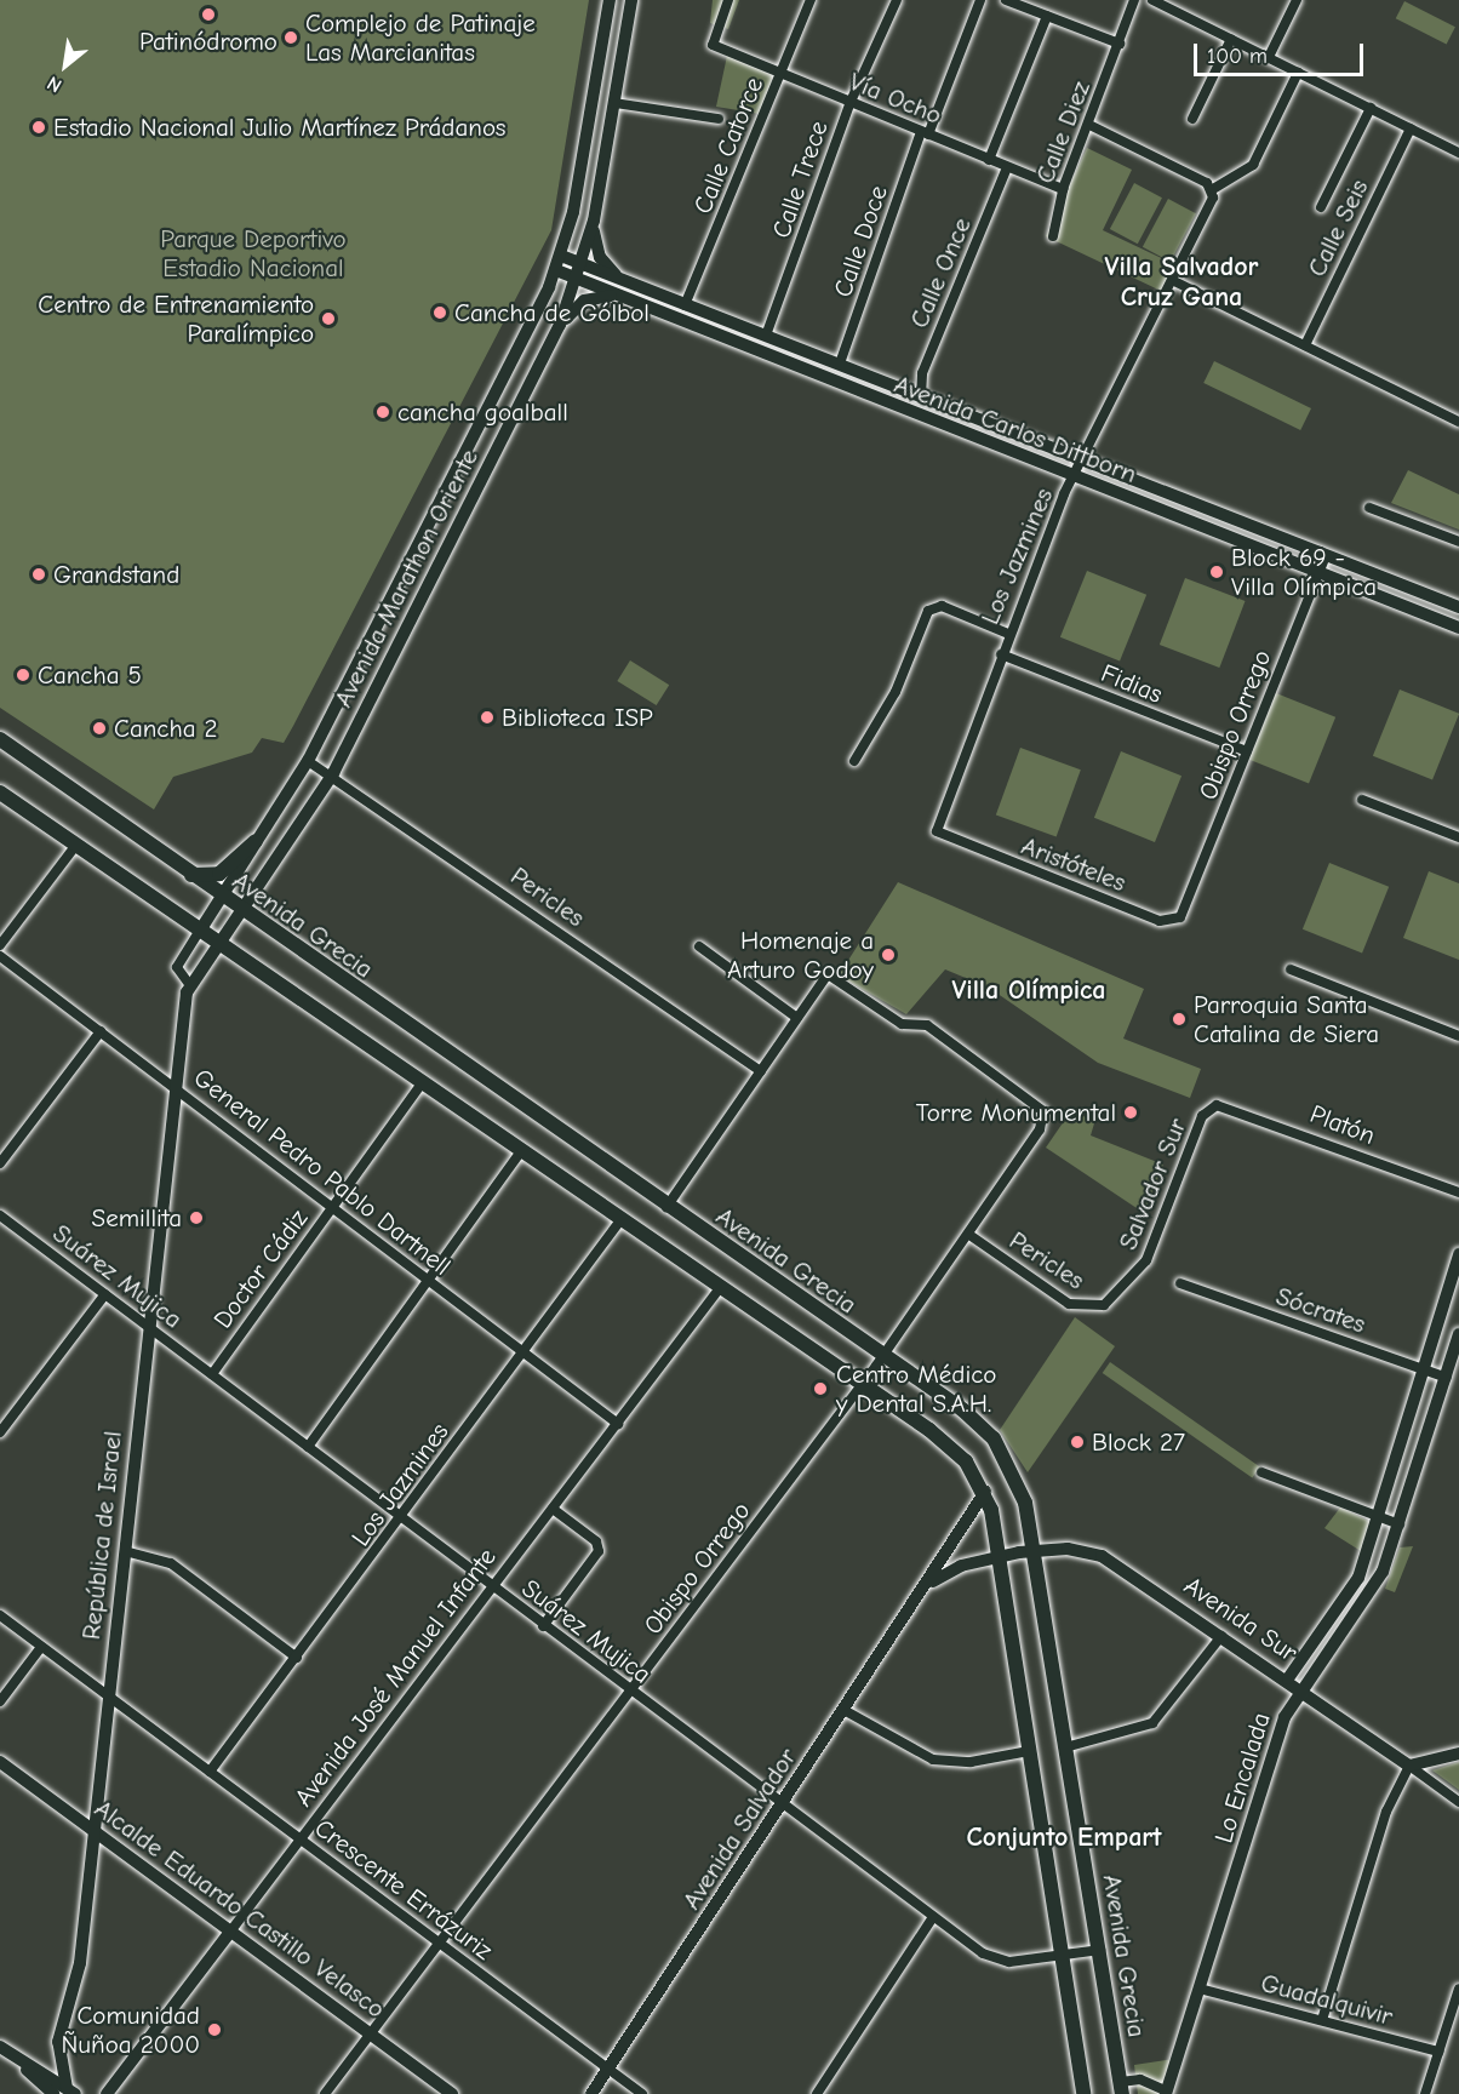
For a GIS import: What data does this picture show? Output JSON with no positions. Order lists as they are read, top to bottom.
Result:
{
  "streets": {
    "main road": [
      "Avenida Carlos Dittborn",
      "Avenida Marathon Oriente",
      "Avenida Grecia",
      "República de Israel",
      "Avenida Sur",
      "Avenida José Manuel Infante",
      "Lo Encalada",
      "Avenida Salvador",
      "Alcalde Eduardo Castillo Velasco"
    ],
    "street": [
      "Vía Ocho",
      "Calle Diez",
      "Calle Catorce",
      "Calle Trece",
      "Calle Seis",
      "Calle Doce",
      "Calle Once",
      "Los Jazmines",
      "Fidias",
      "Obispo Orrego",
      "Aristóteles",
      "Pericles",
      "Platón",
      "General Pedro Pablo Dartnell",
      "Salvador Sur",
      "Doctor Cádiz",
      "Suárez Mujica",
      "Sócrates",
      "Crescente Errázuriz",
      "Guadalquivir"
    ]
  },
  "crossings": [
    ["Vía Ocho", "Calle Diez"],
    ["Vía Ocho", "Calle Catorce"],
    ["Vía Ocho", "Calle Trece"],
    ["Vía Ocho", "Calle Doce"],
    ["Vía Ocho", "Calle Once"],
    ["Calle Catorce", "Avenida Carlos Dittborn"],
    ["Calle Trece", "Avenida Carlos Dittborn"],
    ["Calle Doce", "Avenida Carlos Dittborn"],
    ["Calle Once", "Avenida Carlos Dittborn"],
    ["Avenida Carlos Dittborn", "Los Jazmines"],
    ["Avenida Carlos Dittborn", "Avenida Marathon Oriente"],
    ["Avenida Carlos Dittborn", "Obispo Orrego"],
    ["Los Jazmines", "Fidias"],
    ["Los Jazmines", "Aristóteles"],
    ["Los Jazmines", "General Pedro Pablo Dartnell"],
    ["Los Jazmines", "Suárez Mujica"],
    ["Los Jazmines", "Crescente Errázuriz"],
    ["Avenida Marathon Oriente", "Pericles"],
    ["Avenida Marathon Oriente", "Avenida Grecia"],
    ["Avenida Marathon Oriente", "República de Israel"],
    ["Fidias", "Obispo Orrego"],
    ["Obispo Orrego", "Aristóteles"],
    ["Obispo Orrego", "Pericles"],
    ["Obispo Orrego", "Avenida Grecia"],
    ["Obispo Orrego", "Suárez Mujica"],
    ["Obispo Orrego", "Crescente Errázuriz"],
    ["Obispo Orrego", "Alcalde Eduardo Castillo Velasco"],
    ["Pericles", "Salvador Sur"],
    ["Avenida Grecia", "Suárez Mujica"],
    ["Avenida Grecia", "Avenida Sur"],
    ["Avenida Grecia", "Lo Encalada"],
    ["Avenida Grecia", "Avenida Salvador"],
    ["Platón", "Salvador Sur"],
    ["General Pedro Pablo Dartnell", "Doctor Cádiz"],
    ["General Pedro Pablo Dartnell", "República de Israel"],
    ["General Pedro Pablo Dartnell", "Avenida José Manuel Infante"],
    ["Doctor Cádiz", "Suárez Mujica"],
    ["Suárez Mujica", "República de Israel"],
    ["Suárez Mujica", "Avenida José Manuel Infante"],
    ["Suárez Mujica", "Avenida Salvador"],
    ["Sócrates", "Lo Encalada"],
    ["República de Israel", "Crescente Errázuriz"],
    ["República de Israel", "Alcalde Eduardo Castillo Velasco"],
    ["Avenida Sur", "Lo Encalada"],
    ["Avenida Sur", "Avenida Salvador"],
    ["Avenida José Manuel Infante", "Crescente Errázuriz"],
    ["Avenida José Manuel Infante", "Alcalde Eduardo Castillo Velasco"],
    ["Lo Encalada", "Guadalquivir"],
    ["Avenida Salvador", "Crescente Errázuriz"]
  ],
  "districts": ["Villa Salvador Cruz Gana", "Villa Olímpica", "Conjunto Empart"],
  "parks": ["Parque Deportivo Estadio Nacional"],
  "places": [
    "Patinódromo",
    "Complejo de Patinaje Las Marcianitas",
    "Estadio Nacional Julio Martínez Prádanos",
    "Cancha de Gólbol",
    "Centro de Entrenamiento Paralímpico",
    "cancha goalball",
    "Block 69 - Villa Olímpica",
    "Grandstand",
    "Cancha 5",
    "Biblioteca ISP",
    "Cancha 2",
    "Homenaje a Arturo Godoy",
    "Parroquia Santa Catalina de Siera",
    "Torre Monumental",
    "Semillita",
    "Centro Médico y Dental S.A.H.",
    "Block 27",
    "Comunidad Ñuñoa 2000"
  ],
  "scale_bar": "100 m",
  "north": "bottom left"
}
